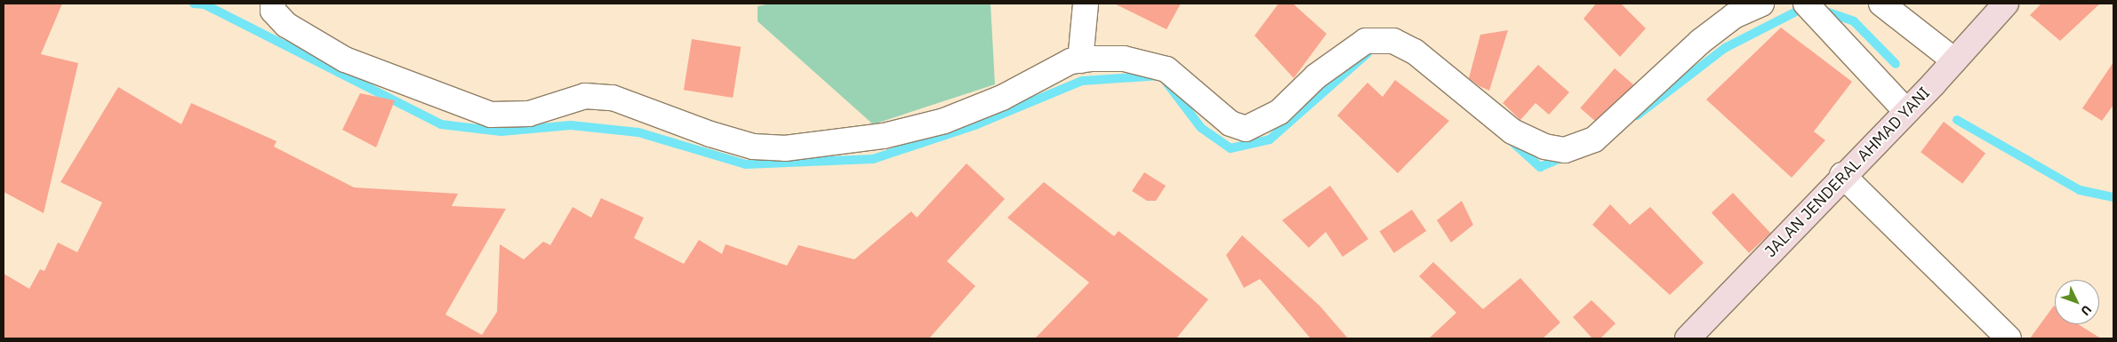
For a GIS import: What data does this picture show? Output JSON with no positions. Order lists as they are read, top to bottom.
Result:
{
  "streets": {
    "main road": ["JALAN JENDERAL AHMAD YANI"]
  },
  "north": "bottom right"
}
